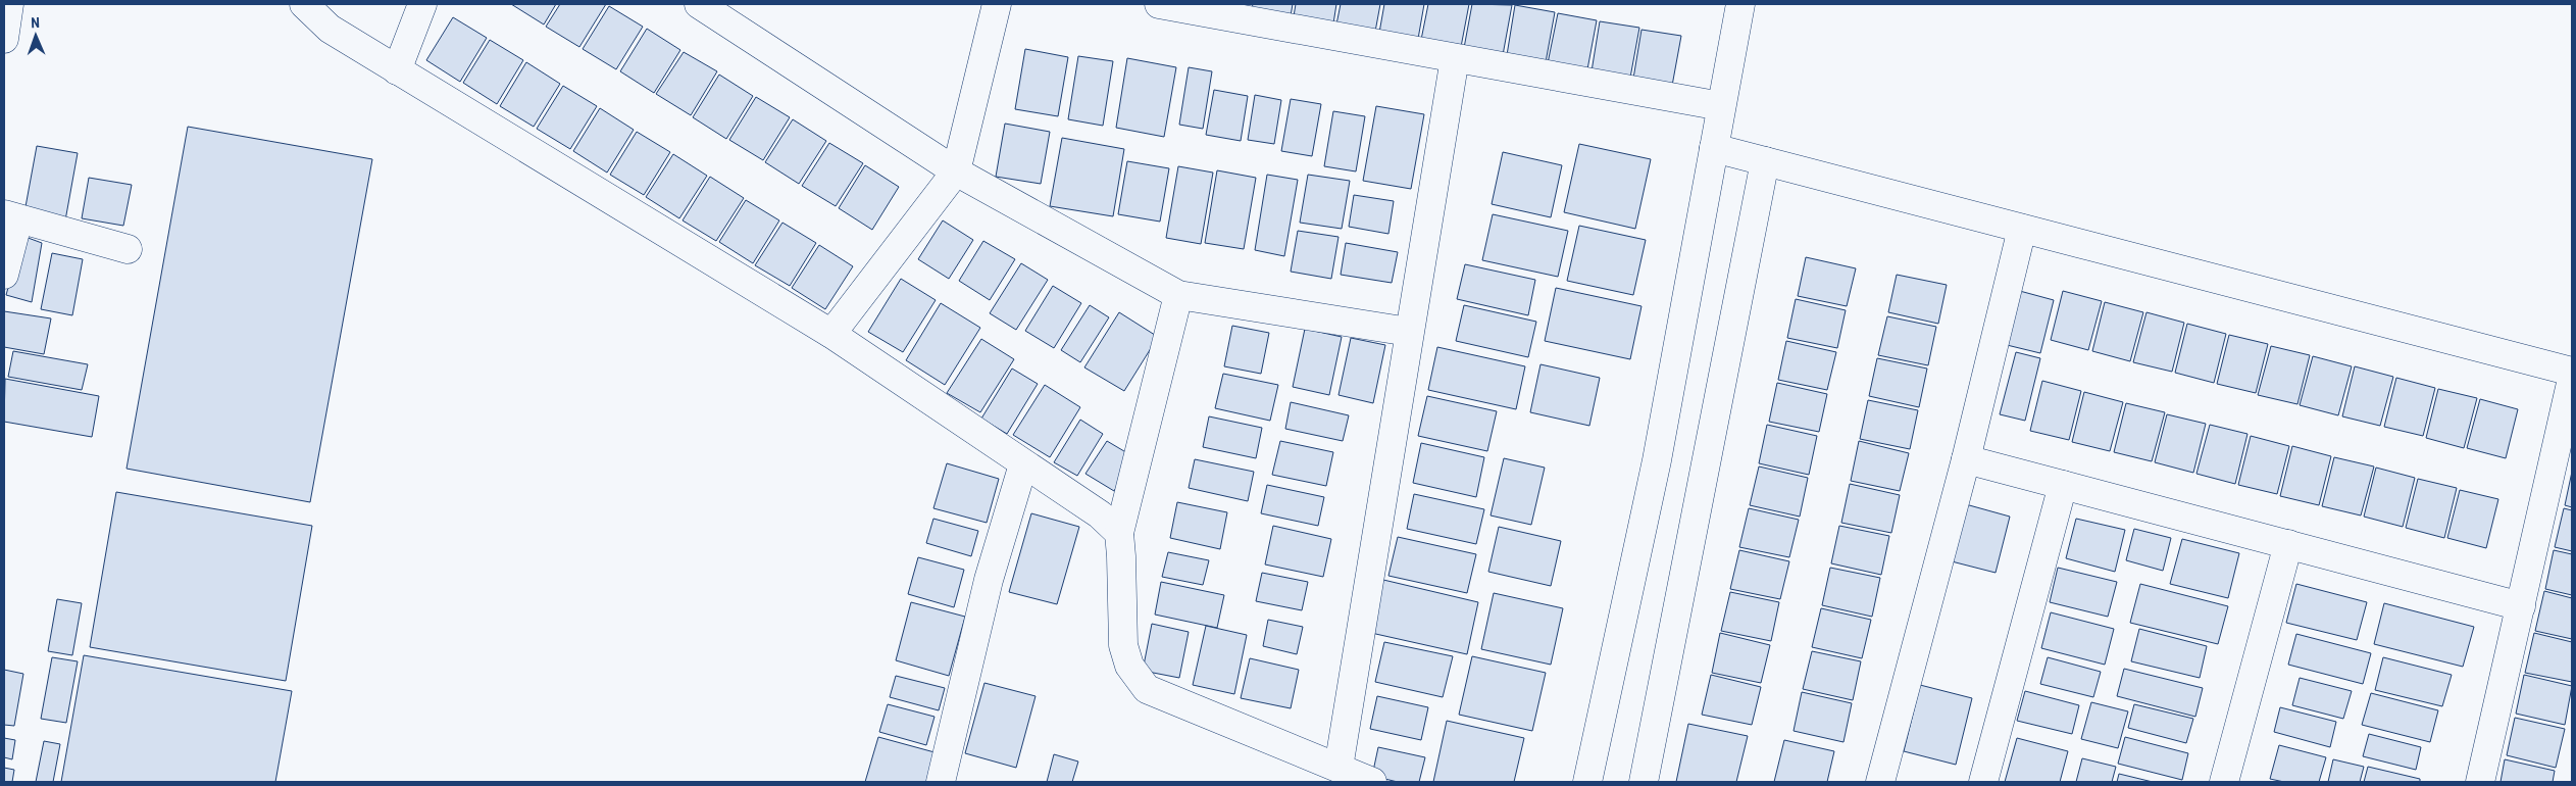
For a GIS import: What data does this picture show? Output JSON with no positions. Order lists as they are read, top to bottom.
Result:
{
  "north": "top"
}
